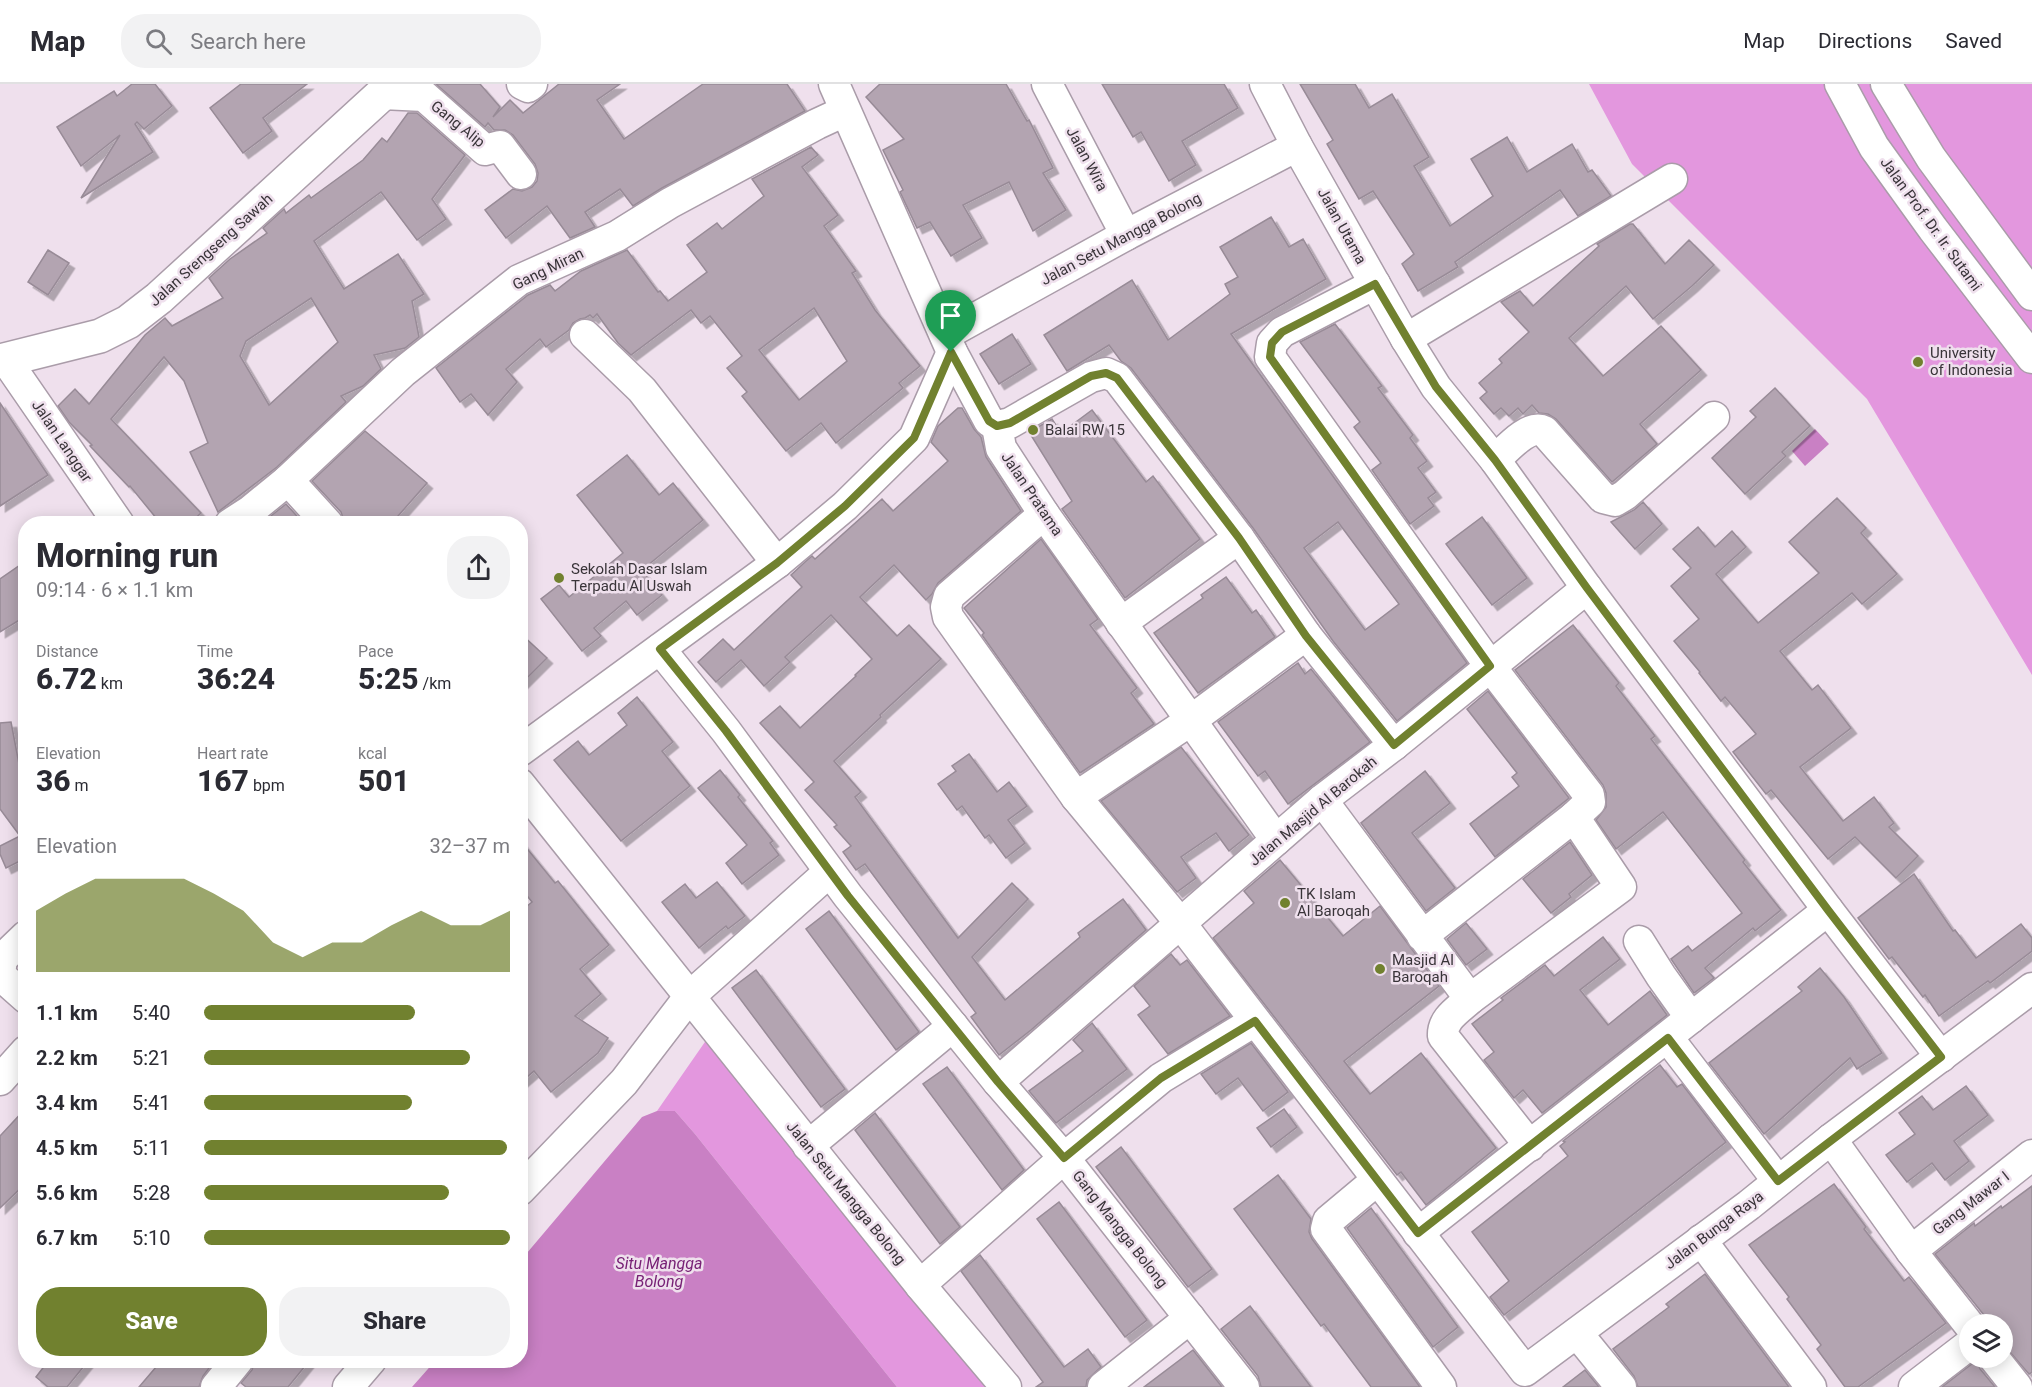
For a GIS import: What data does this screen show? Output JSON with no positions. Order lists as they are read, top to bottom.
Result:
{
  "streets": {
    "street": [
      "Gang Alip",
      "Jalan Wira",
      "Jalan Prof. Dr. Ir. Sutami",
      "Jalan Utama",
      "Jalan Setu Mangga Bolong",
      "Jalan Srengseng Sawah",
      "Gang Miran",
      "Jalan Langgar",
      "Jalan Pratama",
      "Jalan Masjid Al Barokah",
      "Gang Mawar I",
      "Gang Mangga Bolong",
      "Jalan Bunga Raya"
    ]
  },
  "crossings": [
    ["Gang Alip", "Jalan Srengseng Sawah"],
    ["Jalan Wira", "Jalan Setu Mangga Bolong"],
    ["Jalan Utama", "Jalan Setu Mangga Bolong"],
    ["Jalan Utama", "Jalan Masjid Al Barokah"],
    ["Jalan Utama", "Jalan Bunga Raya"],
    ["Jalan Setu Mangga Bolong", "Jalan Pratama"],
    ["Jalan Srengseng Sawah", "Jalan Langgar"],
    ["Gang Miran", "Jalan Pratama"],
    ["Jalan Pratama", "Jalan Masjid Al Barokah"],
    ["Jalan Masjid Al Barokah", "Gang Mangga Bolong"]
  ],
  "water": ["Situ Mangga Bolong"],
  "places": [
    "University of Indonesia",
    "Balai RW 15",
    "Sekolah Dasar Islam Terpadu Al Uswah",
    "TK Islam Al Baroqah",
    "Masjid Al Baroqah"
  ],
  "page": {
    "header": "Map",
    "search": "Search here",
    "nav": ["Map", "Directions", "Saved"],
    "heading": ["Morning run", "09:14 · 6 × 1.1 km"],
    "stats": [
      ["Distance", "6.72 km"],
      ["Time", "36:24"],
      ["Pace", "5:25 /km"],
      ["Elevation", "36 m"],
      ["Heart rate", "167 bpm"],
      ["kcal", "501"]
    ],
    "chart": ["Elevation", "32–37 m"],
    "list": [
      {
        "name": "1.1 km",
        "note": "5:40"
      },
      {
        "name": "2.2 km",
        "note": "5:21"
      },
      {
        "name": "3.4 km",
        "note": "5:41"
      },
      {
        "name": "4.5 km",
        "note": "5:11"
      },
      {
        "name": "5.6 km",
        "note": "5:28"
      },
      {
        "name": "6.7 km",
        "note": "5:10"
      }
    ],
    "buttons": ["Save", "Share"]
  }
}
